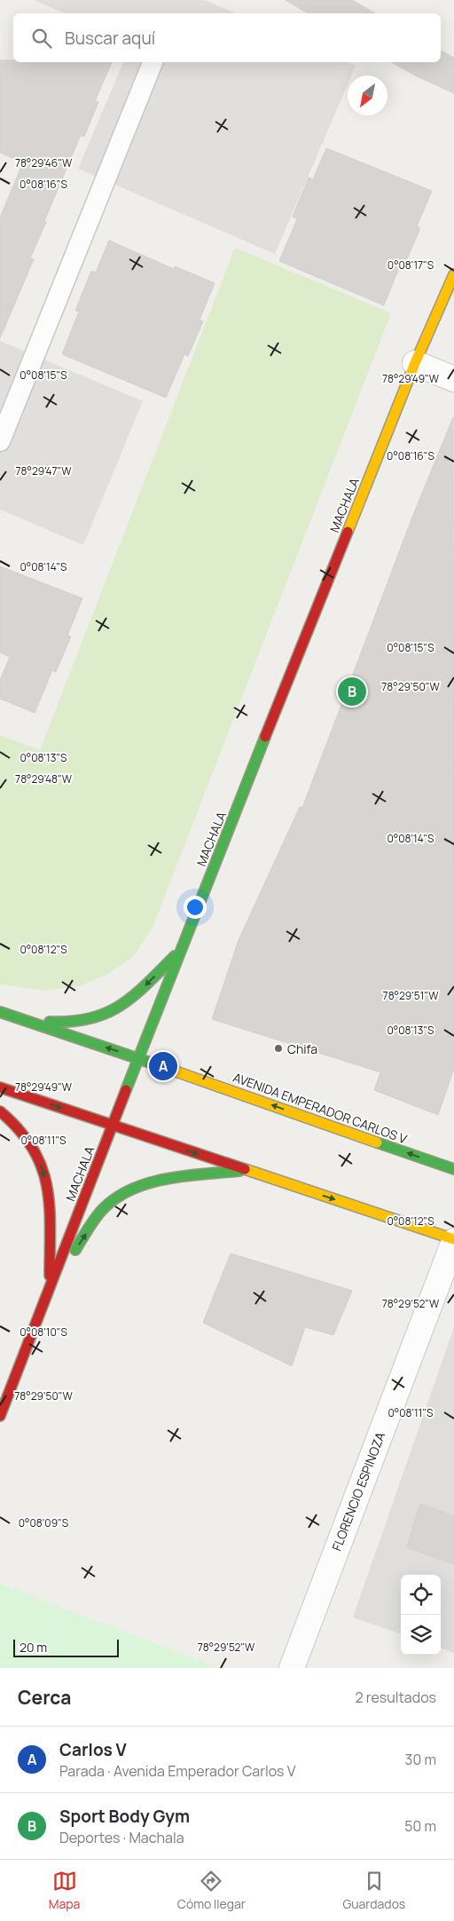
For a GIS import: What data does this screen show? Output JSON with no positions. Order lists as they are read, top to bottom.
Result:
{
  "streets": {
    "main road": ["MACHALA", "AVENIDA EMPERADOR CARLOS V"],
    "street": ["FLORENCIO ESPINOZA"]
  },
  "crossings": [
    ["MACHALA", "AVENIDA EMPERADOR CARLOS V"]
  ],
  "places": ["Chifa"],
  "scale_bar": "20 m",
  "north": "bottom left",
  "page": {
    "search": "Buscar aquí",
    "pins": ["B", "A"],
    "scale": "20 m",
    "heading": ["Cerca", "2 resultados"],
    "list": [
      {
        "mark": "A",
        "name": "Carlos V",
        "note": "Parada · Avenida Emperador Carlos V",
        "value": "30 m"
      },
      {
        "mark": "B",
        "name": "Sport Body Gym",
        "note": "Deportes · Machala",
        "value": "50 m"
      }
    ],
    "nav": ["Mapa", "Cómo llegar", "Guardados"]
  },
  "coordinates": [
    "78°29'46\"W",
    "0°08'16\"S",
    "0°08'17\"S",
    "0°08'15\"S",
    "78°29'49\"W",
    "78°29'47\"W",
    "0°08'14\"S",
    "78°29'50\"W",
    "0°08'13\"S",
    "78°29'48\"W",
    "0°08'12\"S",
    "78°29'51\"W",
    "0°08'11\"S",
    "78°29'52\"W",
    "0°08'10\"S",
    "0°08'09\"S"
  ]
}
